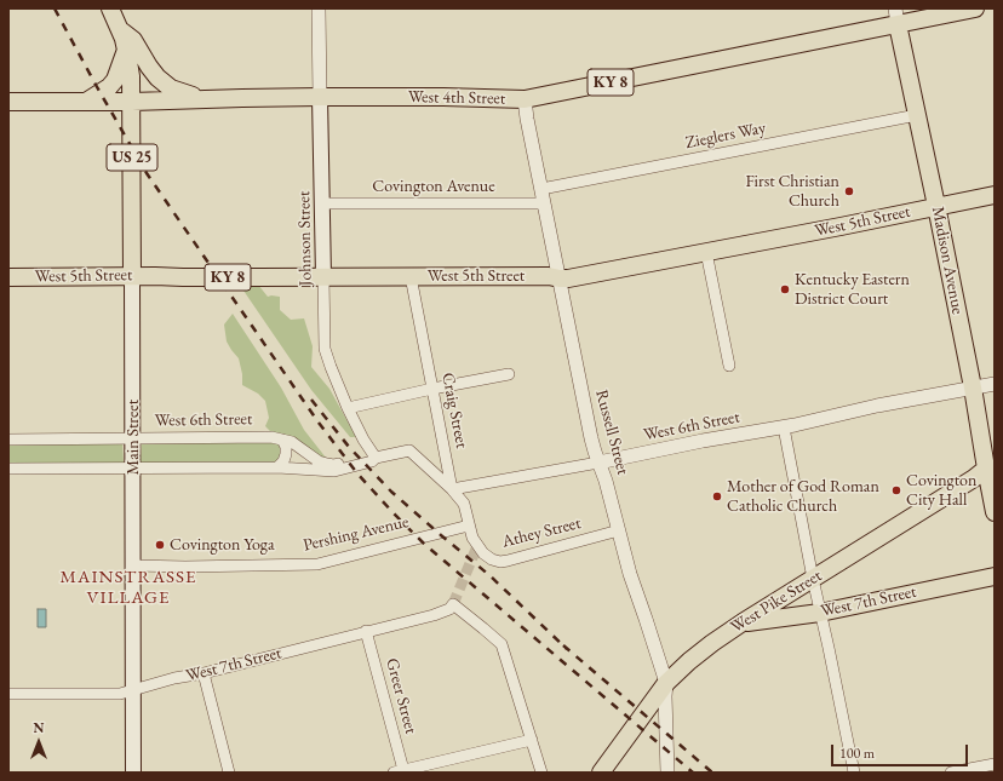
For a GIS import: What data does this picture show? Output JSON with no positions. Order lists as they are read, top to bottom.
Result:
{
  "streets": {
    "main road": [
      "KY 8",
      "West 4th Street",
      "US 25",
      "West 5th Street",
      "Johnson Street",
      "Madison Avenue",
      "Main Street",
      "West Pike Street",
      "West 7th Street"
    ],
    "street": [
      "Zieglers Way",
      "Covington Avenue",
      "Craig Street",
      "West 6th Street",
      "Russell Street",
      "Athey Street",
      "Pershing Avenue",
      "Greer Street"
    ]
  },
  "crossings": [
    ["KY 8", "West 4th Street"],
    ["KY 8", "West 5th Street"],
    ["KY 8", "Madison Avenue"],
    ["West 4th Street", "US 25"],
    ["West 4th Street", "Johnson Street"],
    ["West 4th Street", "Madison Avenue"],
    ["West 4th Street", "Russell Street"],
    ["West 4th Street", "Main Street"],
    ["Zieglers Way", "Madison Avenue"],
    ["Zieglers Way", "Russell Street"],
    ["US 25", "Main Street"],
    ["Covington Avenue", "Johnson Street"],
    ["Covington Avenue", "Russell Street"],
    ["West 5th Street", "Johnson Street"],
    ["West 5th Street", "Madison Avenue"],
    ["West 5th Street", "Craig Street"],
    ["West 5th Street", "Russell Street"],
    ["West 5th Street", "Main Street"],
    ["Johnson Street", "West 6th Street"],
    ["Madison Avenue", "West 6th Street"],
    ["Madison Avenue", "West Pike Street"],
    ["Craig Street", "West 6th Street"],
    ["Craig Street", "Athey Street"],
    ["Craig Street", "Pershing Avenue"],
    ["West 6th Street", "Russell Street"],
    ["West 6th Street", "Main Street"],
    ["Russell Street", "Athey Street"],
    ["Russell Street", "West Pike Street"],
    ["Main Street", "Pershing Avenue"],
    ["Main Street", "West 7th Street"],
    ["West Pike Street", "West 7th Street"],
    ["West 7th Street", "Greer Street"]
  ],
  "districts": ["MAINSTRASSE VILLAGE"],
  "places": [
    "First Christian Church",
    "Kentucky Eastern District Court",
    "Covington City Hall",
    "Mother of God Roman Catholic Church",
    "Covington Yoga"
  ],
  "scale_bar": "100 m",
  "north": "top"
}
